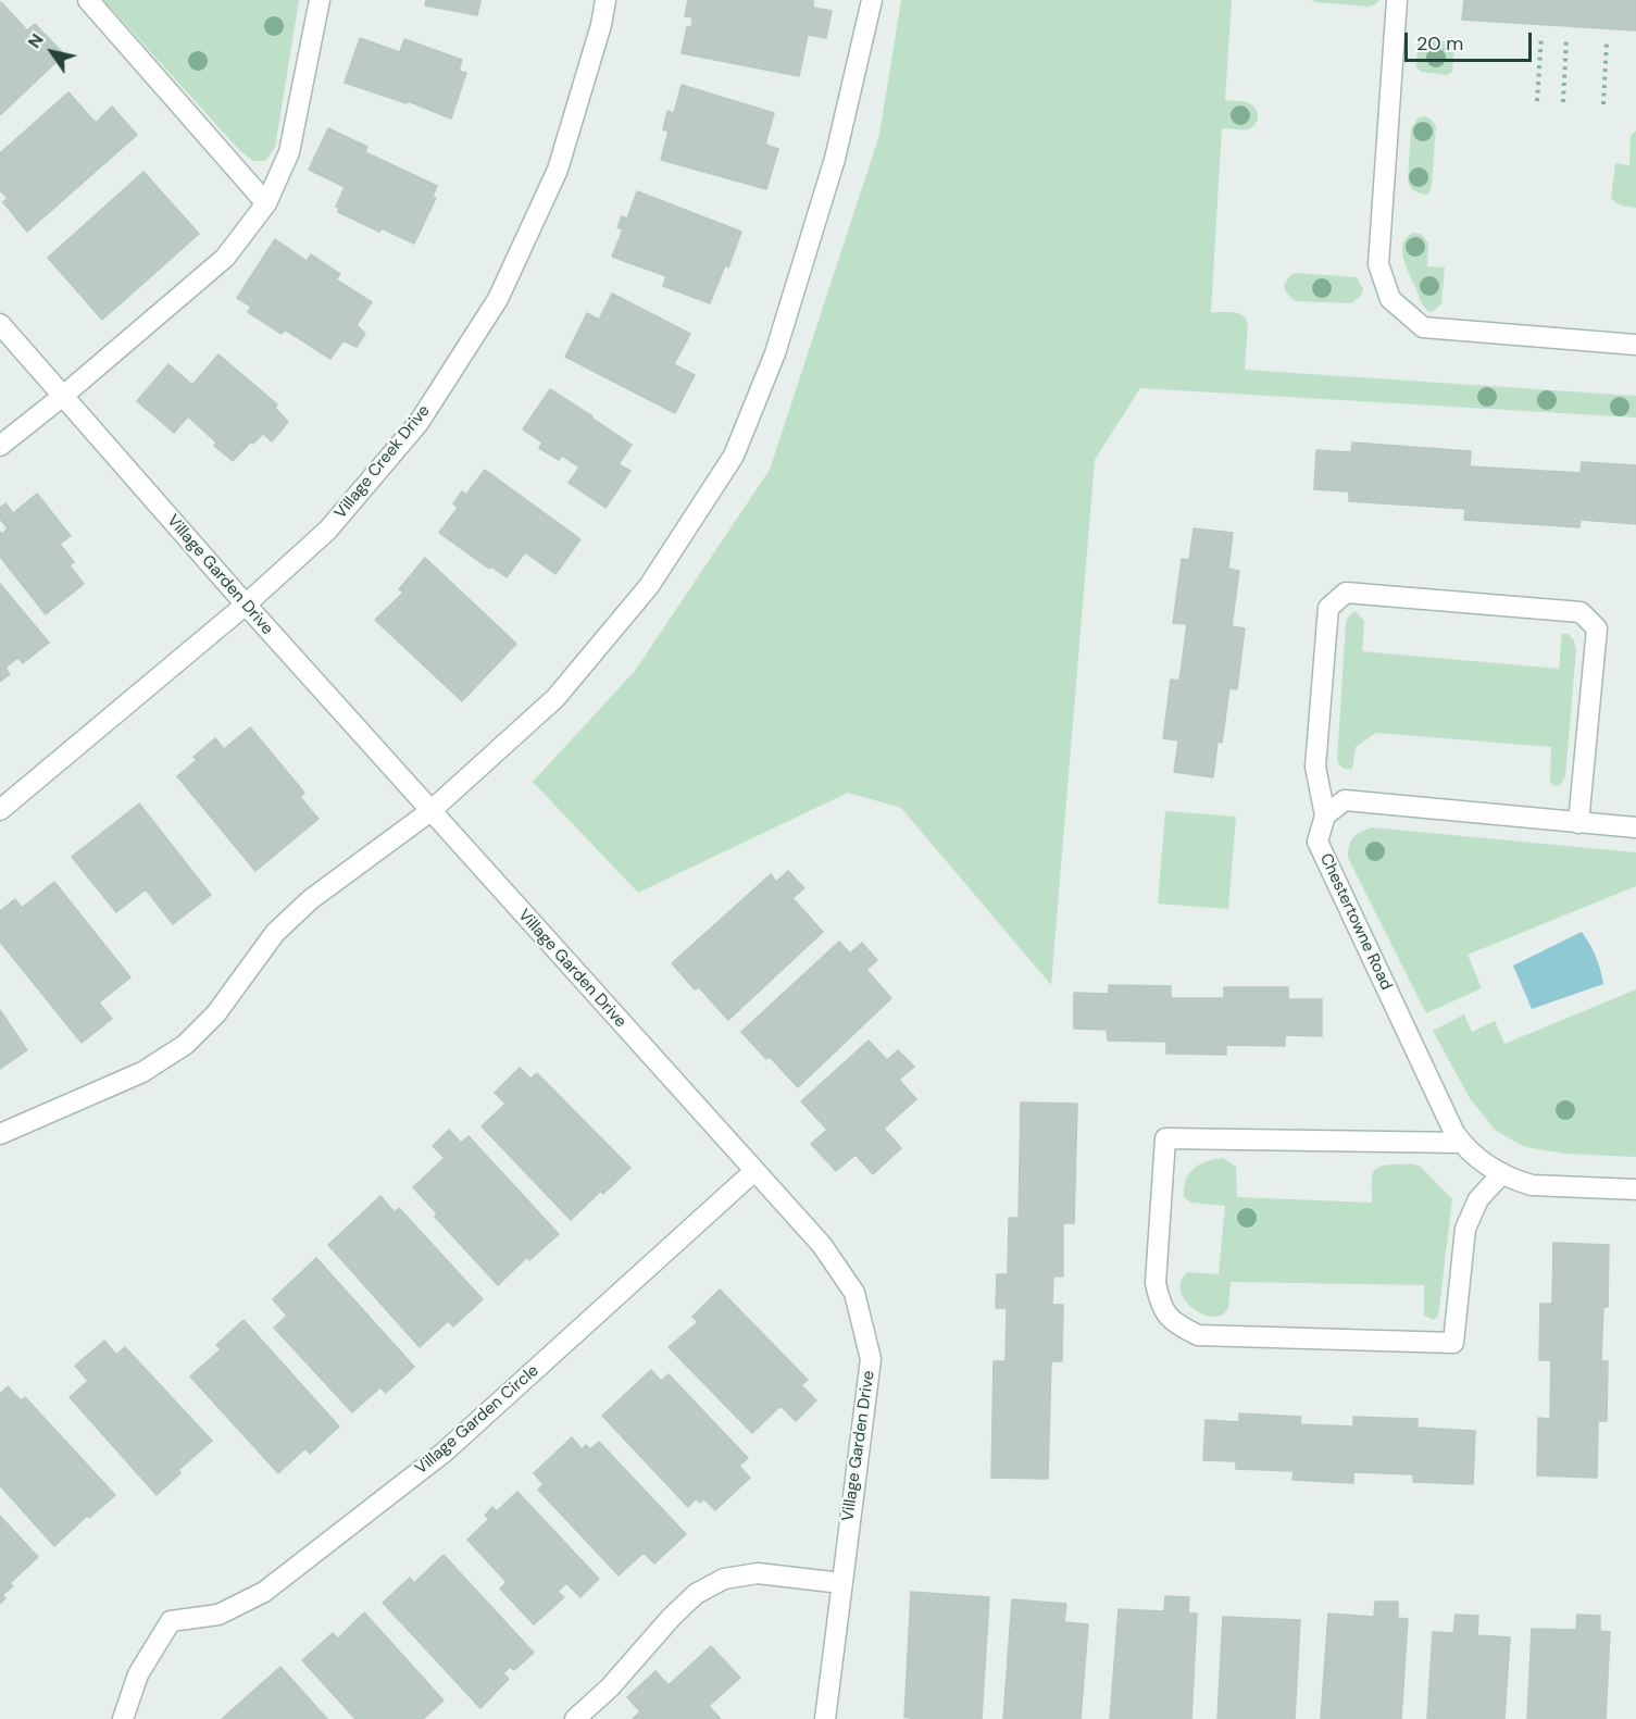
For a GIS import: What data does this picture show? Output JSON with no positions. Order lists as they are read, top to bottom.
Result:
{
  "streets": {
    "street": [
      "Village Creek Drive",
      "Village Garden Drive",
      "Chestertowne Road",
      "Village Garden Circle"
    ]
  },
  "crossings": [
    ["Village Creek Drive", "Village Garden Drive"],
    ["Village Garden Drive", "Village Garden Circle"]
  ],
  "scale_bar": "20 m",
  "north": "top left"
}
